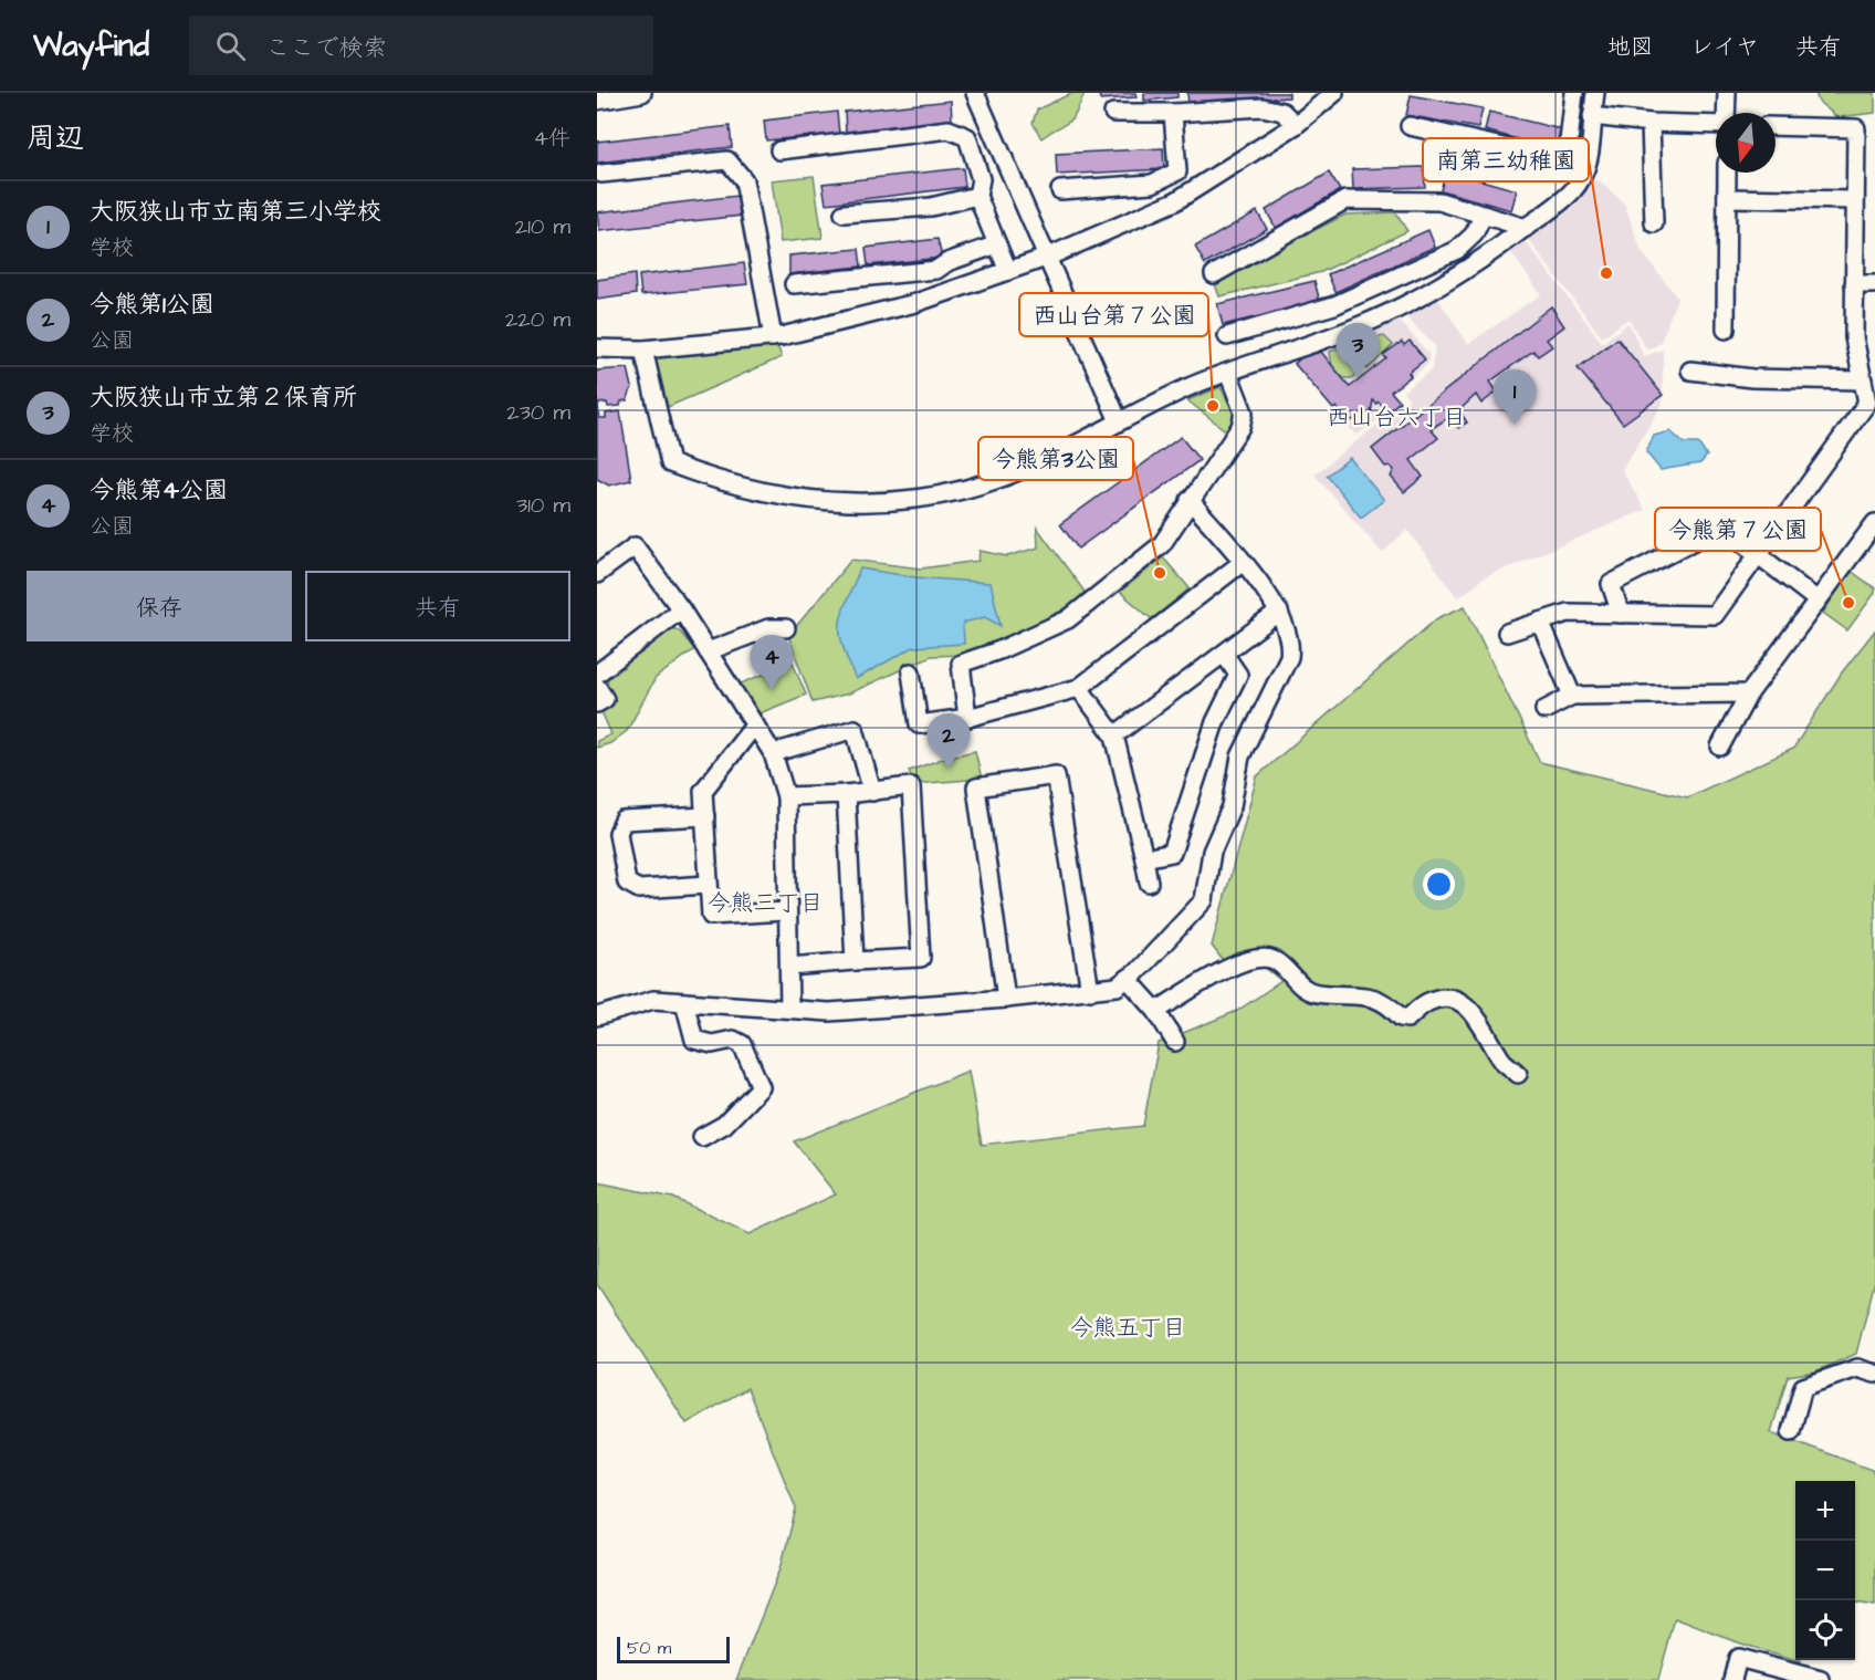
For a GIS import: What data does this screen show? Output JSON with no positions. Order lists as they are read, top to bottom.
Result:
{
  "districts": ["西山台六丁目", "今熊三丁目", "今熊五丁目"],
  "places": [
    "南第三幼稚園",
    "西山台第７公園",
    "今熊第3公園",
    "今熊第７公園"
  ],
  "scale_bar": "50 m",
  "north": "bottom",
  "page": {
    "header": "Wayfind",
    "search": "ここで検索",
    "nav": ["地図", "レイヤ", "共有"],
    "heading": ["周辺", "4件"],
    "list": [
      {
        "mark": "1",
        "name": "大阪狭山市立南第三小学校",
        "note": "学校",
        "value": "210 m"
      },
      {
        "mark": "2",
        "name": "今熊第1公園",
        "note": "公園",
        "value": "220 m"
      },
      {
        "mark": "3",
        "name": "大阪狭山市立第２保育所",
        "note": "学校",
        "value": "230 m"
      },
      {
        "mark": "4",
        "name": "今熊第4公園",
        "note": "公園",
        "value": "310 m"
      }
    ],
    "pins": [
      "3",
      "1",
      "4",
      "2"
    ],
    "buttons": ["保存", "共有"],
    "map_buttons": ["+", "−"],
    "scale": "50 m"
  }
}
